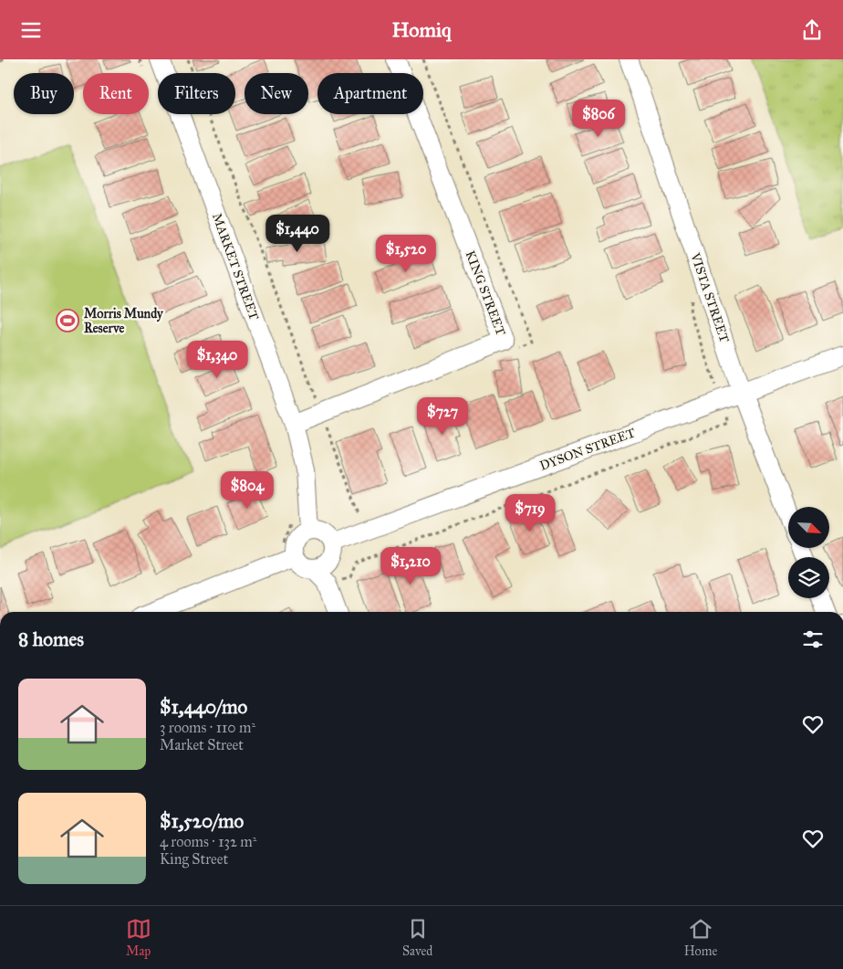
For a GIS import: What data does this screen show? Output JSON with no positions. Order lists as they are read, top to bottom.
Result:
{
  "streets": {
    "street": [
      "MARKET STREET",
      "KING STREET",
      "VISTA STREET",
      "DYSON STREET"
    ]
  },
  "crossings": [
    ["MARKET STREET", "KING STREET"],
    ["MARKET STREET", "DYSON STREET"],
    ["VISTA STREET", "DYSON STREET"]
  ],
  "places": {
    "sports": ["Morris Mundy Reserve"]
  },
  "north": "bottom right",
  "page": {
    "header": "Homiq",
    "chip": [
      "Buy",
      "Rent",
      "Filters",
      "New",
      "Apartment"
    ],
    "price": [
      "$806",
      "$1,440",
      "$1,520",
      "$1,340",
      "$727",
      "$804",
      "$719",
      "$1,210"
    ],
    "heading": "8 homes",
    "list": [
      {
        "name": "$1,440/mo",
        "note": "3 rooms · 110 m² · Market Street"
      },
      {
        "name": "$1,520/mo",
        "note": "4 rooms · 132 m² · King Street"
      }
    ],
    "tabs": ["Map", "Saved", "Home"]
  }
}
